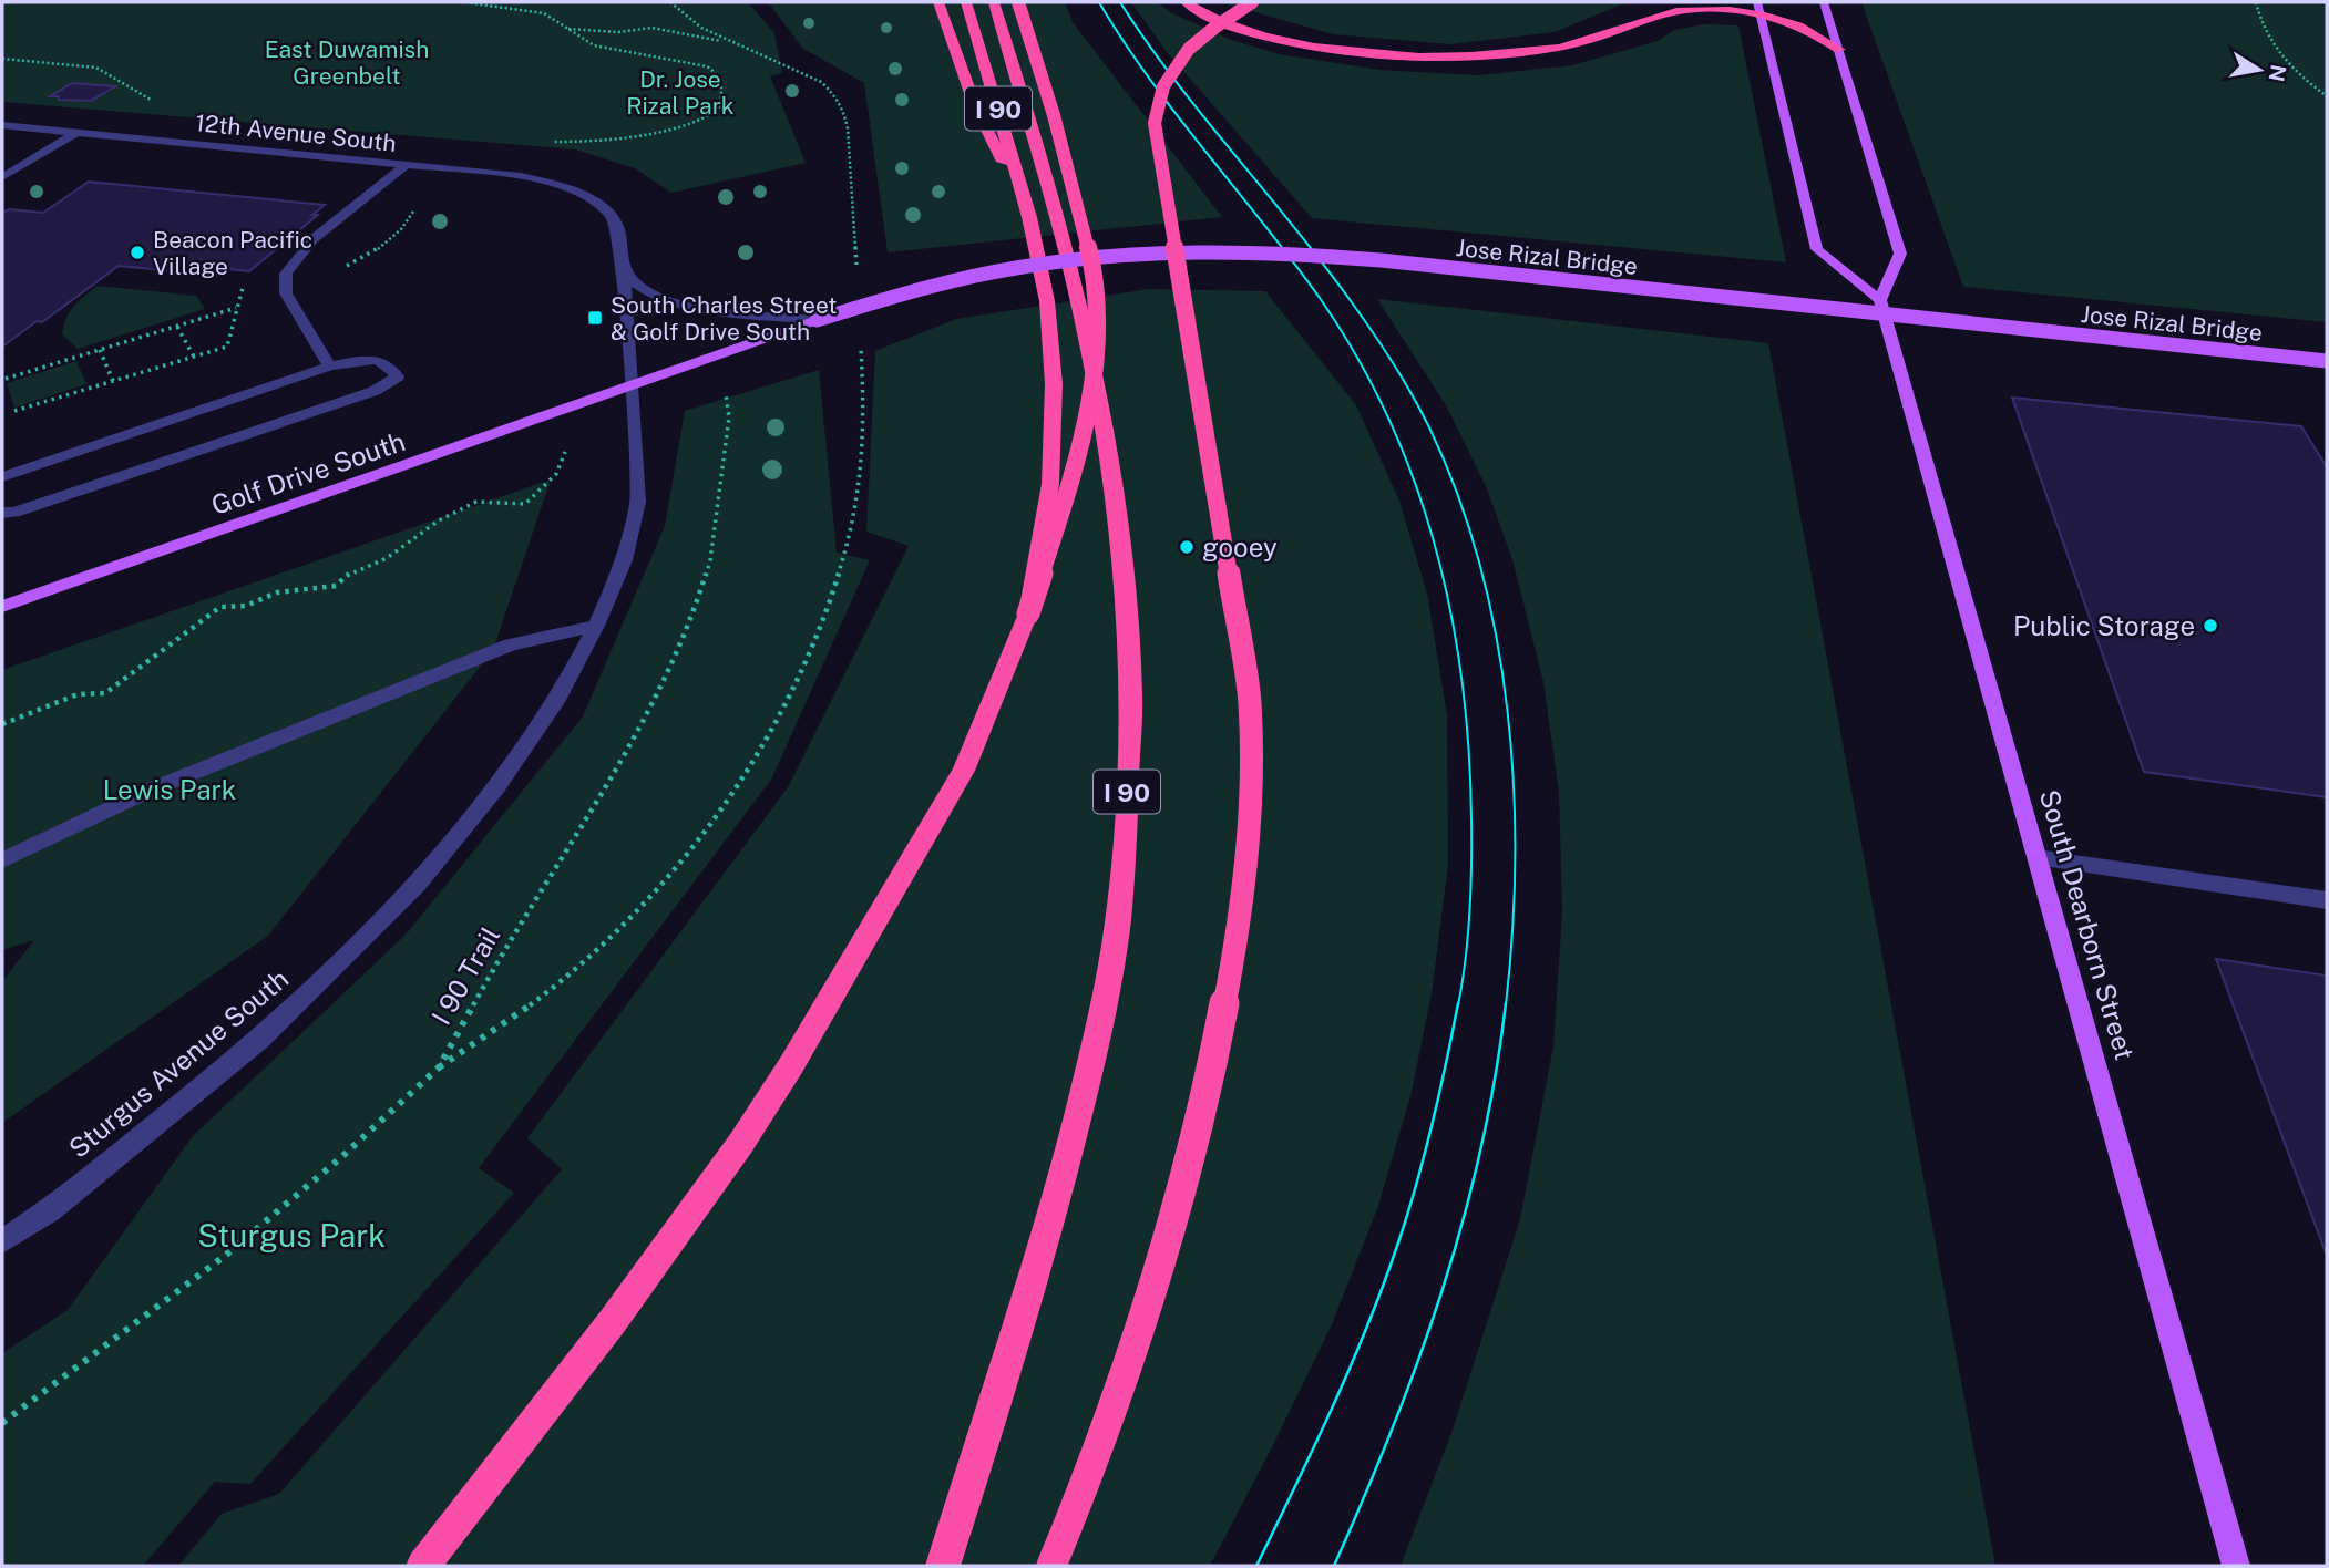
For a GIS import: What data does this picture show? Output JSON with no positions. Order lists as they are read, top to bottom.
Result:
{
  "streets": {
    "highway": ["I 90"],
    "main road": ["Jose Rizal Bridge", "Golf Drive South", "South Dearborn Street"],
    "street": ["12th Avenue South", "Sturgus Avenue South"],
    "path": ["I 90 Trail"]
  },
  "crossings": [
    ["12th Avenue South", "Sturgus Avenue South"],
    ["Jose Rizal Bridge", "Golf Drive South"],
    ["Jose Rizal Bridge", "Sturgus Avenue South"],
    ["Golf Drive South", "Sturgus Avenue South"]
  ],
  "parks": [
    "East Duwamish Greenbelt",
    "Dr. Jose Rizal Park",
    "Lewis Park",
    "Sturgus Park"
  ],
  "places": {
    "other": ["Beacon Pacific Village", "gooey", "Public Storage"],
    "transit": ["South Charles Street & Golf Drive South"]
  },
  "north": "right"
}
